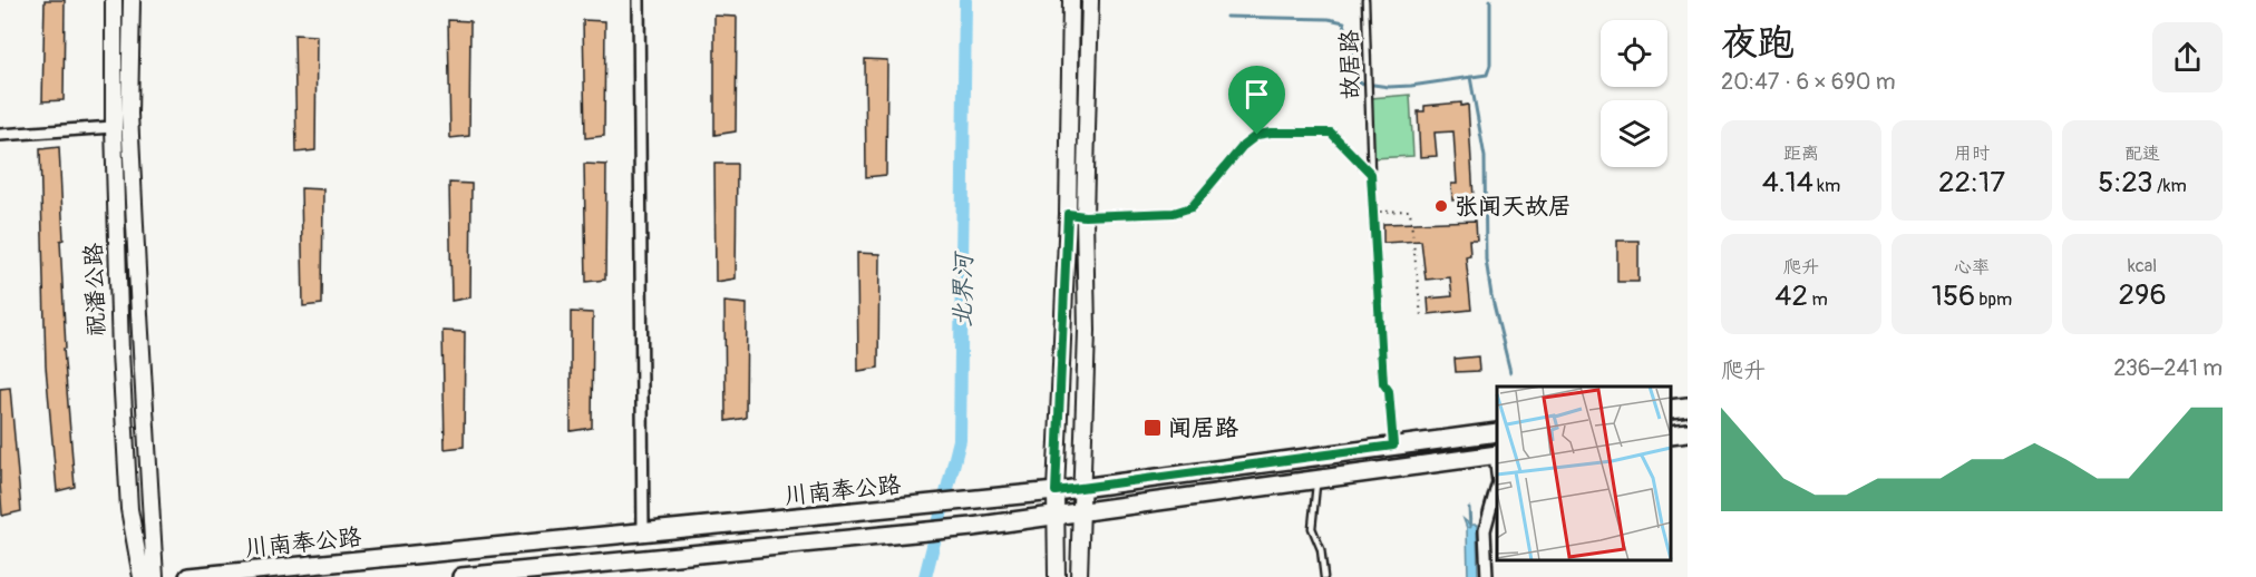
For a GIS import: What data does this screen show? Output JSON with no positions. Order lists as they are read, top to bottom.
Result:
{
  "streets": {
    "main road": ["祝潘公路", "川南奉公路"],
    "lane": ["故居路"]
  },
  "crossings": [
    ["故居路", "川南奉公路"]
  ],
  "water": ["北界河"],
  "places": {
    "other": ["张闻天故居"],
    "transit": ["闻居路"]
  },
  "page": {
    "heading": ["夜跑", "20:47 · 6 × 690 m"],
    "stats": [
      ["距离", "4.14 km"],
      ["用时", "22:17"],
      ["配速", "5:23 /km"],
      ["爬升", "42 m"],
      ["心率", "156 bpm"],
      ["kcal", "296"]
    ],
    "chart": ["爬升", "236–241 m"]
  }
}
